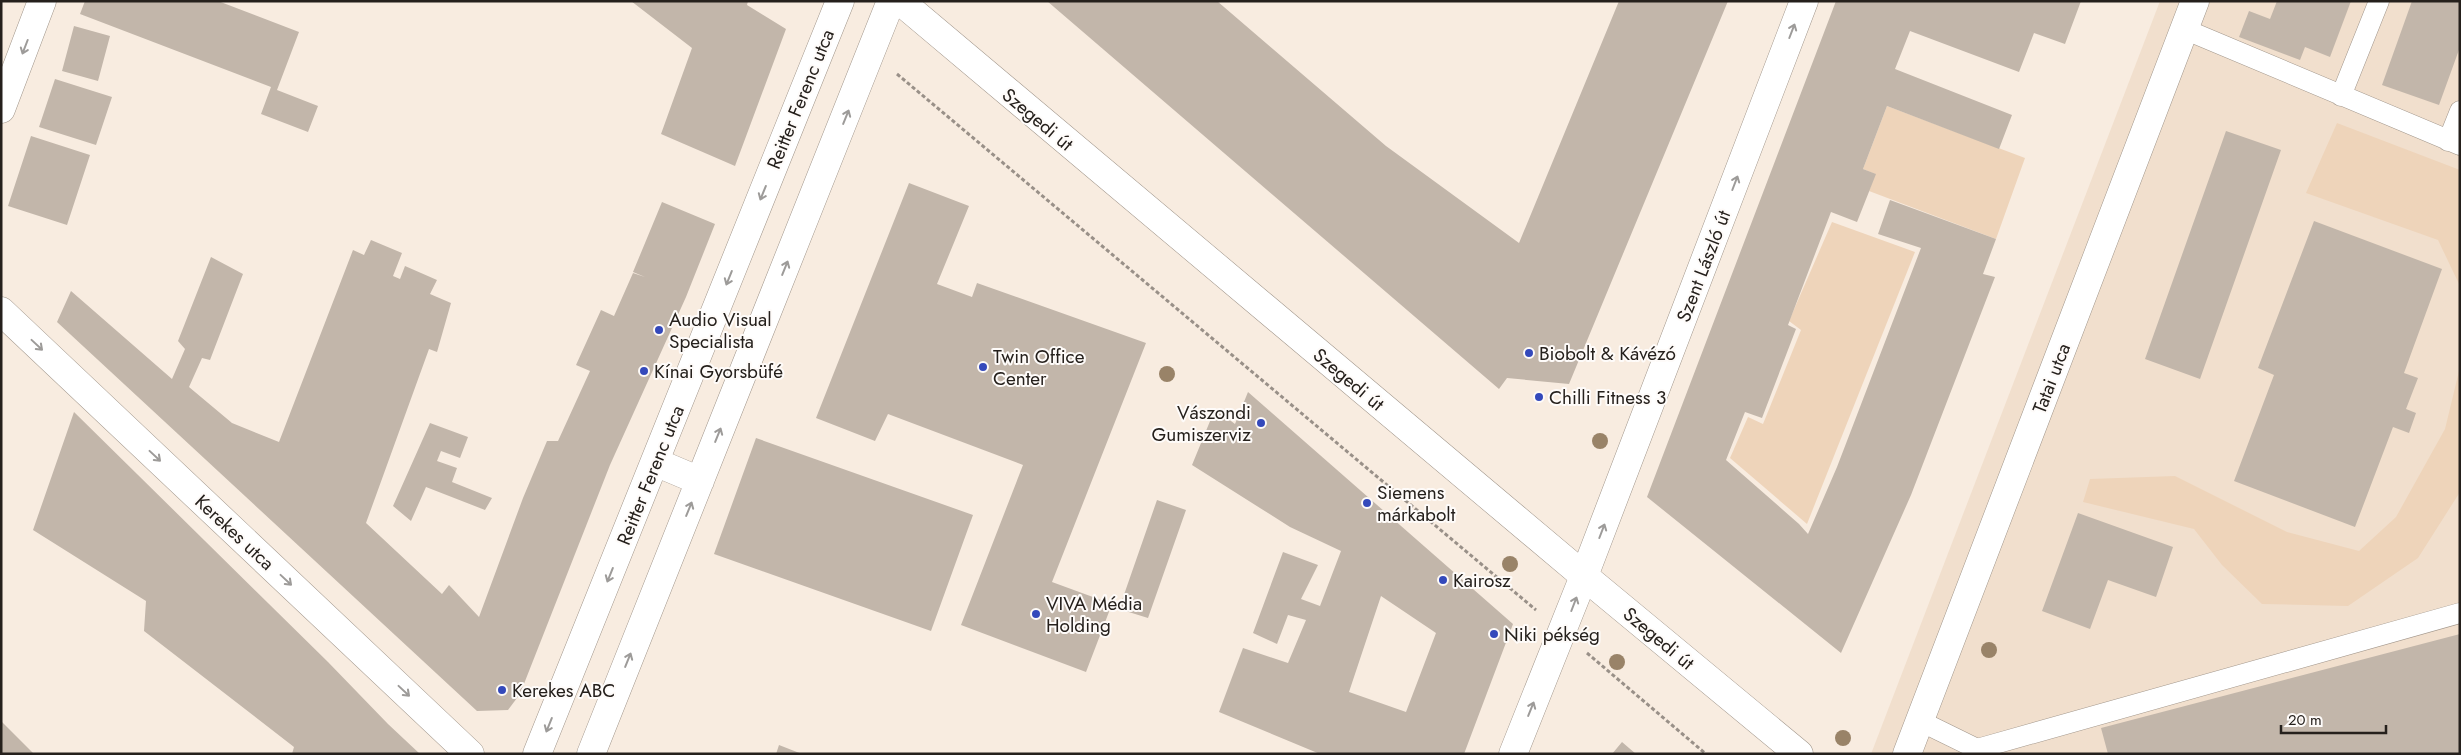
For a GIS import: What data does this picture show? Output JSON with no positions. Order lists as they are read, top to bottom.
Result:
{
  "streets": {
    "street": [
      "Reitter Ferenc utca",
      "Szegedi út",
      "Szent László út",
      "Tatai utca",
      "Kerekes utca"
    ]
  },
  "crossings": [
    ["Szegedi út", "Szent László út"]
  ],
  "one_way": ["Szent László út", "Kerekes utca"],
  "places": [
    "Audio Visual Specialista",
    "Biobolt & Kávézó",
    "Twin Office Center",
    "Kínai Gyorsbüfé",
    "Chilli Fitness 3",
    "Vászondi Gumiszerviz",
    "Siemens márkabolt",
    "Kairosz",
    "VIVA Média Holding",
    "Niki pékség",
    "Kerekes ABC"
  ],
  "scale_bar": "20 m"
}
